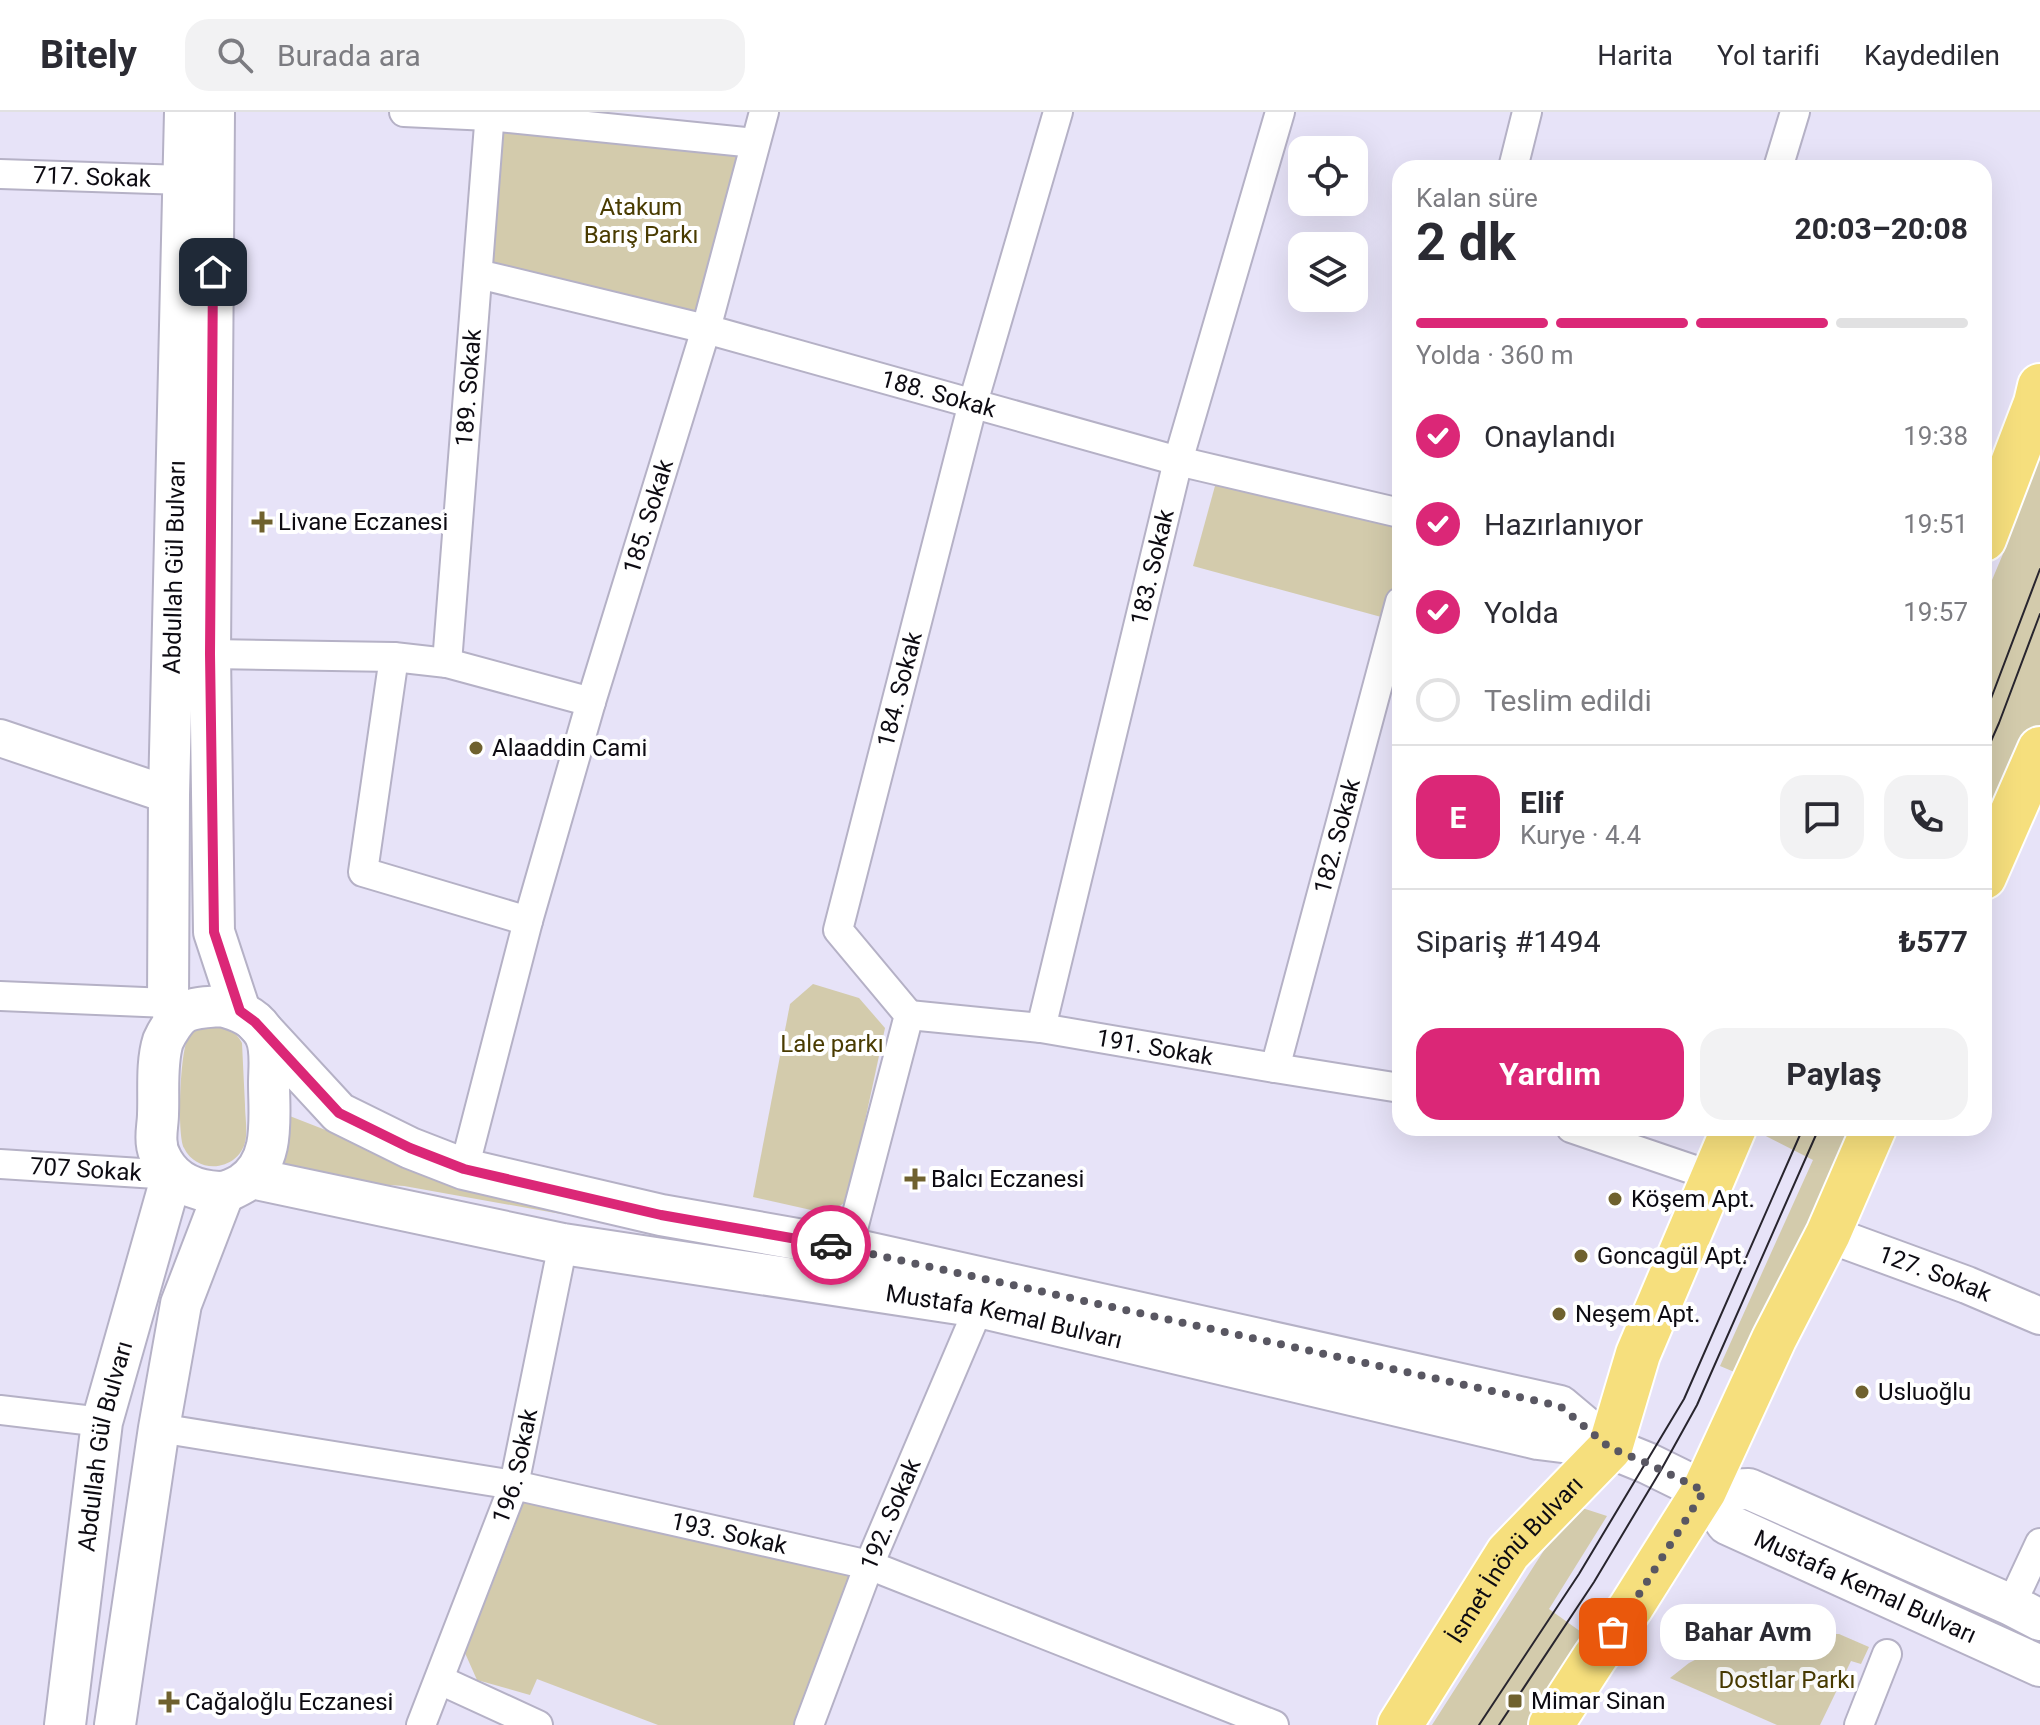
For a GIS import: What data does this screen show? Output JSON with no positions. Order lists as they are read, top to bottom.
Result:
{
  "streets": {
    "main road": ["Abdullah Gül Bulvarı", "Mustafa Kemal Bulvarı", "İsmet İnönü Bulvarı"],
    "street": [
      "717. Sokak",
      "189. Sokak",
      "188. Sokak",
      "185. Sokak",
      "183. Sokak",
      "184. Sokak",
      "182. Sokak",
      "191. Sokak",
      "707 Sokak",
      "127. Sokak",
      "196. Sokak",
      "192. Sokak",
      "193. Sokak"
    ]
  },
  "crossings": [
    ["717. Sokak", "Abdullah Gül Bulvarı"],
    ["189. Sokak", "188. Sokak"],
    ["188. Sokak", "185. Sokak"],
    ["188. Sokak", "183. Sokak"],
    ["188. Sokak", "184. Sokak"],
    ["185. Sokak", "Mustafa Kemal Bulvarı"],
    ["Abdullah Gül Bulvarı", "707 Sokak"],
    ["Abdullah Gül Bulvarı", "Mustafa Kemal Bulvarı"],
    ["Abdullah Gül Bulvarı", "193. Sokak"],
    ["183. Sokak", "191. Sokak"],
    ["184. Sokak", "191. Sokak"],
    ["182. Sokak", "191. Sokak"],
    ["707 Sokak", "Mustafa Kemal Bulvarı"],
    ["Mustafa Kemal Bulvarı", "196. Sokak"],
    ["Mustafa Kemal Bulvarı", "192. Sokak"],
    ["Mustafa Kemal Bulvarı", "İsmet İnönü Bulvarı"],
    ["196. Sokak", "193. Sokak"],
    ["192. Sokak", "193. Sokak"]
  ],
  "parks": ["Atakum Barış Parkı", "Lale parkı", "Dostlar Parkı"],
  "places": {
    "health": ["Livane Eczanesi", "Balcı Eczanesi", "Cağaloğlu Eczanesi"],
    "other": [
      "Alaaddin Cami",
      "Köşem Apt.",
      "Goncagül Apt.",
      "Neşem Apt.",
      "Usluoğlu",
      "Bahar Avm"
    ],
    "transit": ["Mimar Sinan"]
  },
  "page": {
    "header": "Bitely",
    "search": "Burada ara",
    "nav": ["Harita", "Yol tarifi", "Kaydedilen"],
    "heading": ["2 dk", "Kalan süre", "20:03–20:08"],
    "panel": [
      "Elif",
      "Kurye · 4.4",
      "Sipariş #1494",
      "₺577"
    ],
    "bar": "Yolda · 360 m",
    "list": [
      ["Onaylandı", "19:38"],
      ["Hazırlanıyor", "19:51"],
      ["Yolda", "19:57"],
      "Teslim edildi"
    ],
    "round": "E",
    "buttons": ["Yardım", "Paylaş"],
    "bubble": "Bahar Avm"
  }
}
